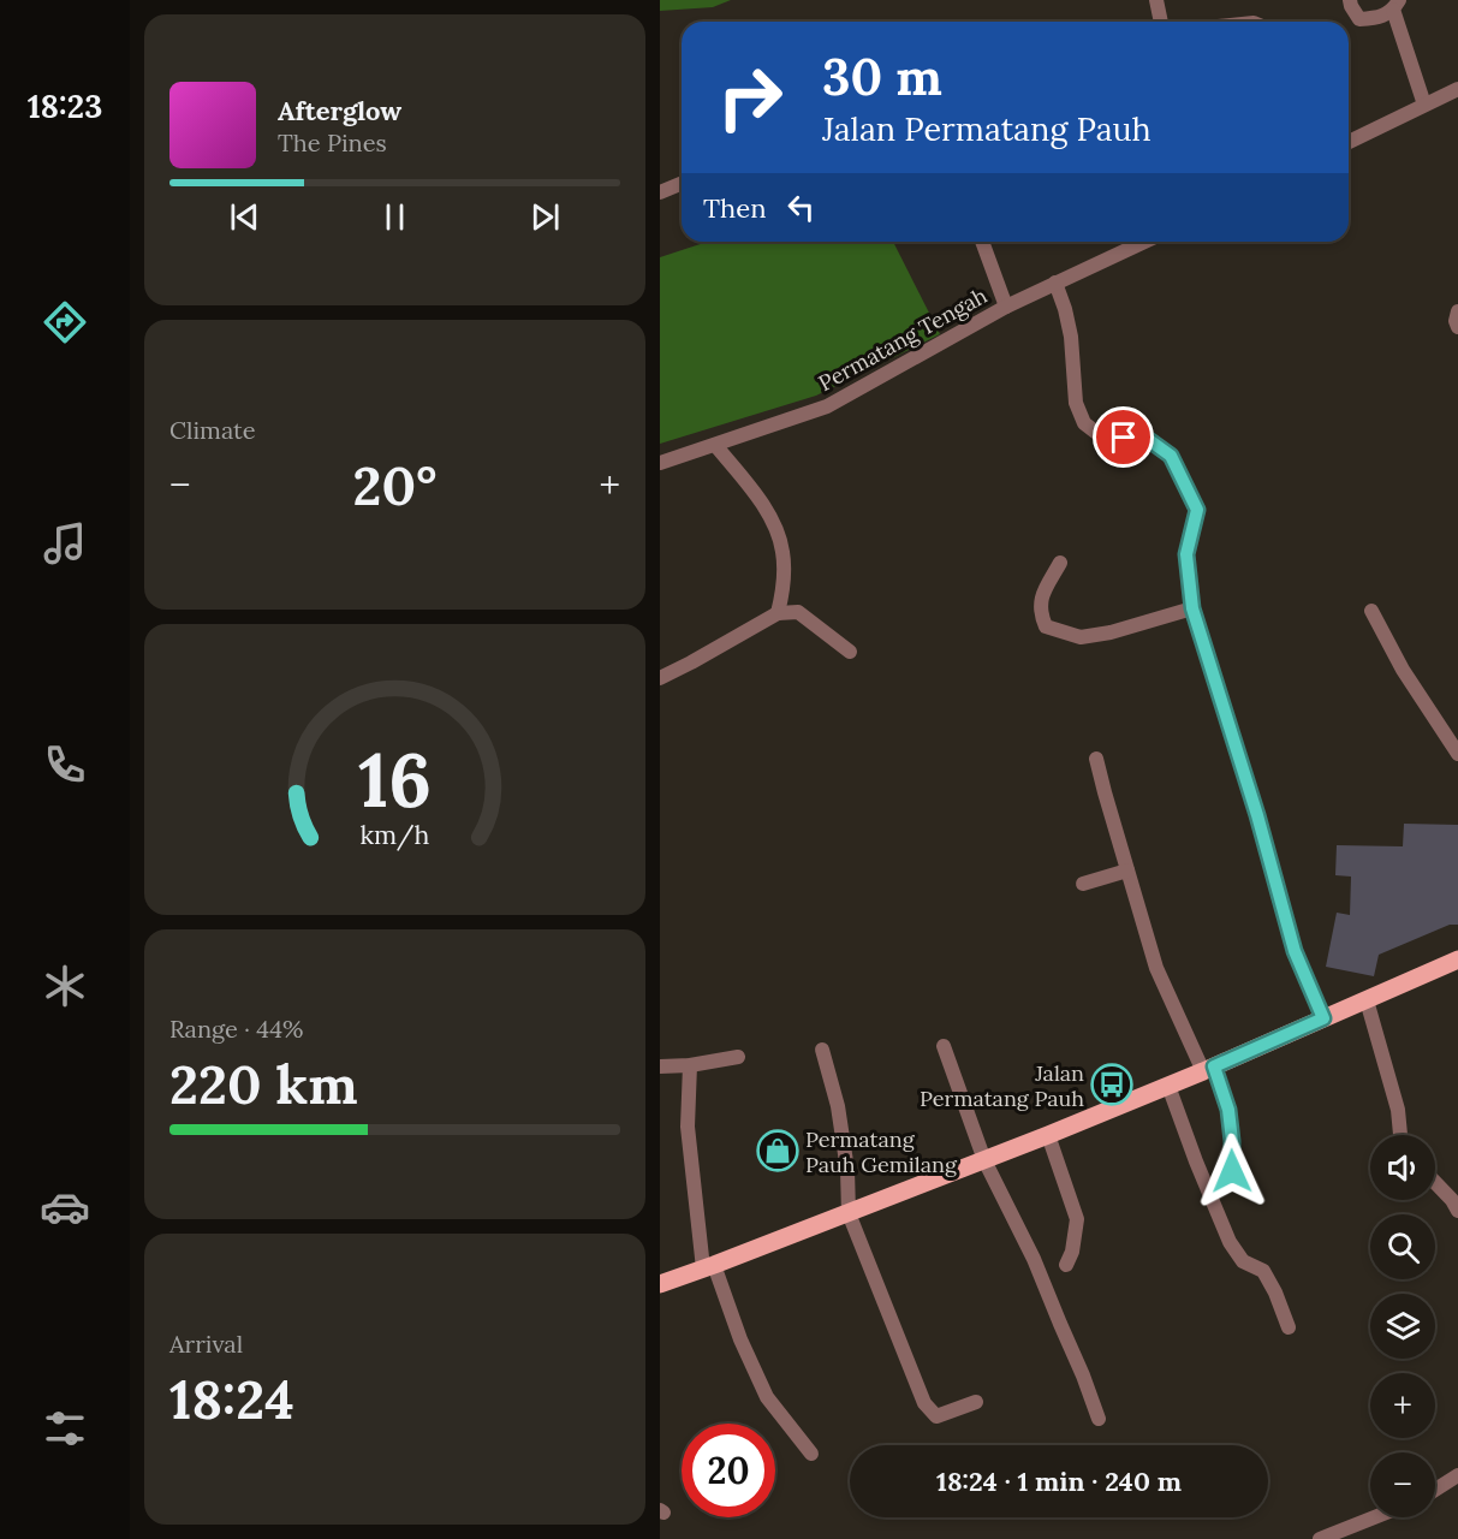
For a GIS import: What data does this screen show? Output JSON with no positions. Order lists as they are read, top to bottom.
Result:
{
  "streets": {
    "street": ["Permatang Tengah"]
  },
  "places": {
    "bus stop": ["Jalan Permatang Pauh"],
    "shop": ["Permatang Pauh Gemilang"]
  },
  "page": {
    "tabs": "18:23",
    "turn": ["30 m", "Jalan Permatang Pauh"],
    "song": ["Afterglow", "The Pines"],
    "then": "Then",
    "tile": [
      "Climate",
      ["Range · 44%", "220 km"],
      ["Arrival", "18:24"]
    ],
    "heat": ["−", "20°", "+"],
    "map_buttons": ["+", "−"],
    "limit": "20",
    "trip": "18:24 · 1 min · 240 m",
    "gauge": ["16", "km/h"]
  }
}
